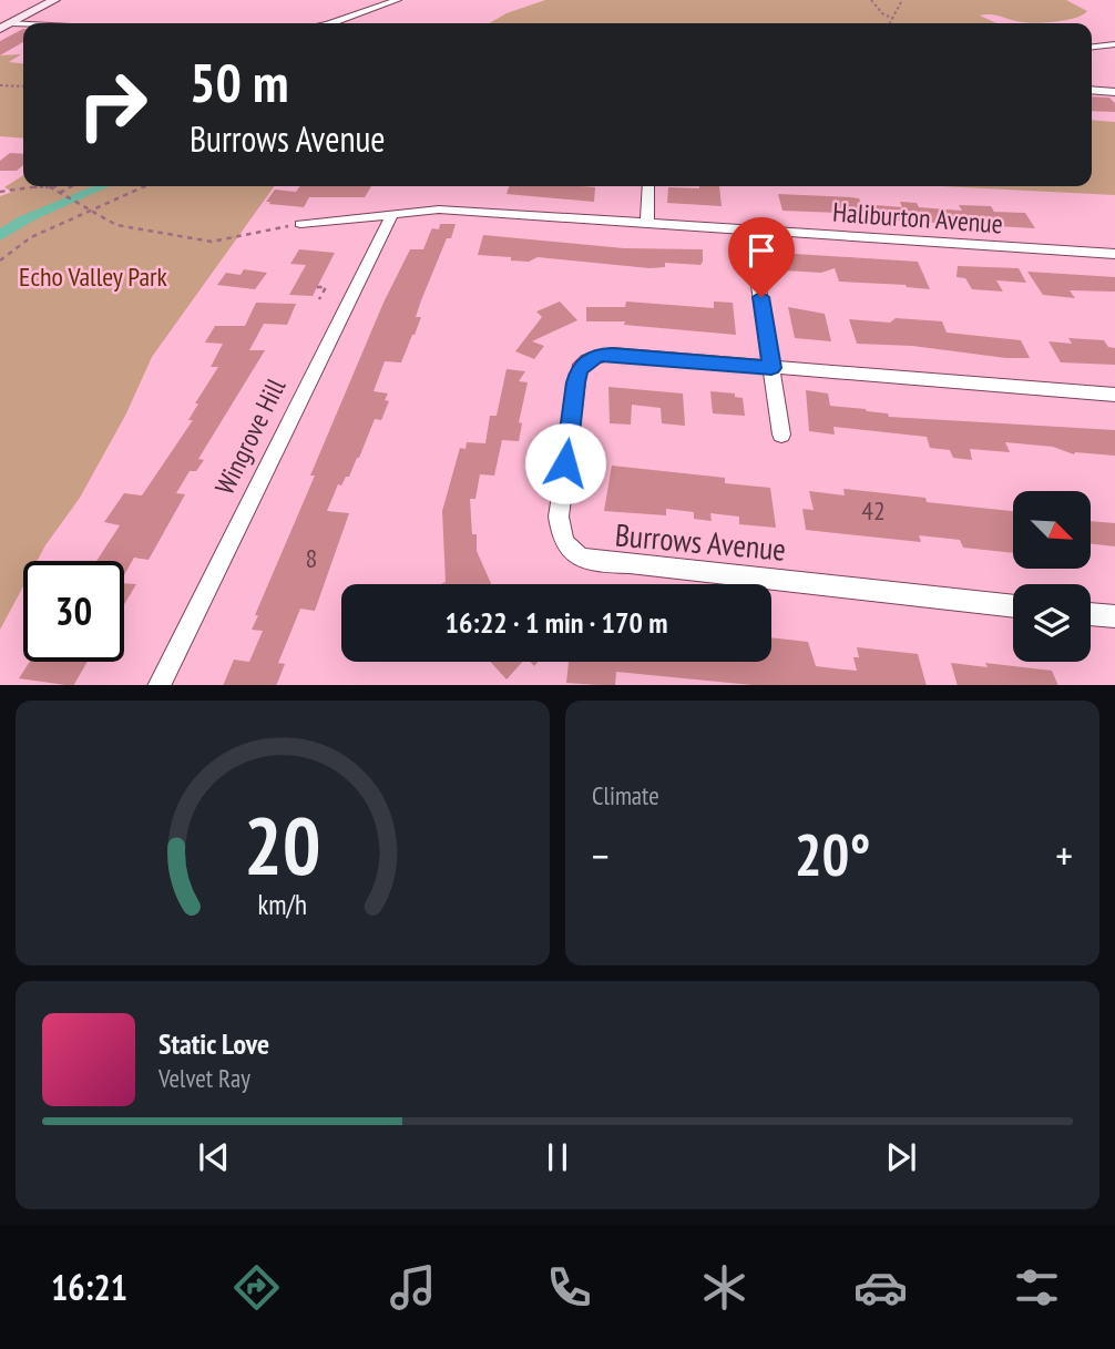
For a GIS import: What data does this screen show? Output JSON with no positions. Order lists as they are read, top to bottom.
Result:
{
  "streets": {
    "street": ["Haliburton Avenue", "Wingrove Hill", "Burrows Avenue"]
  },
  "crossings": [
    ["Haliburton Avenue", "Wingrove Hill"]
  ],
  "parks": ["Echo Valley Park"],
  "house_numbers": ["42", "8"],
  "north": "bottom right",
  "page": {
    "turn": ["50 m", "Burrows Avenue"],
    "limit": "30",
    "trip": "16:22 · 1 min · 170 m",
    "tile": "Climate",
    "heat": ["−", "20°", "+"],
    "song": ["Static Love", "Velvet Ray"],
    "tabs": "16:21",
    "gauge": ["20", "km/h"]
  }
}
